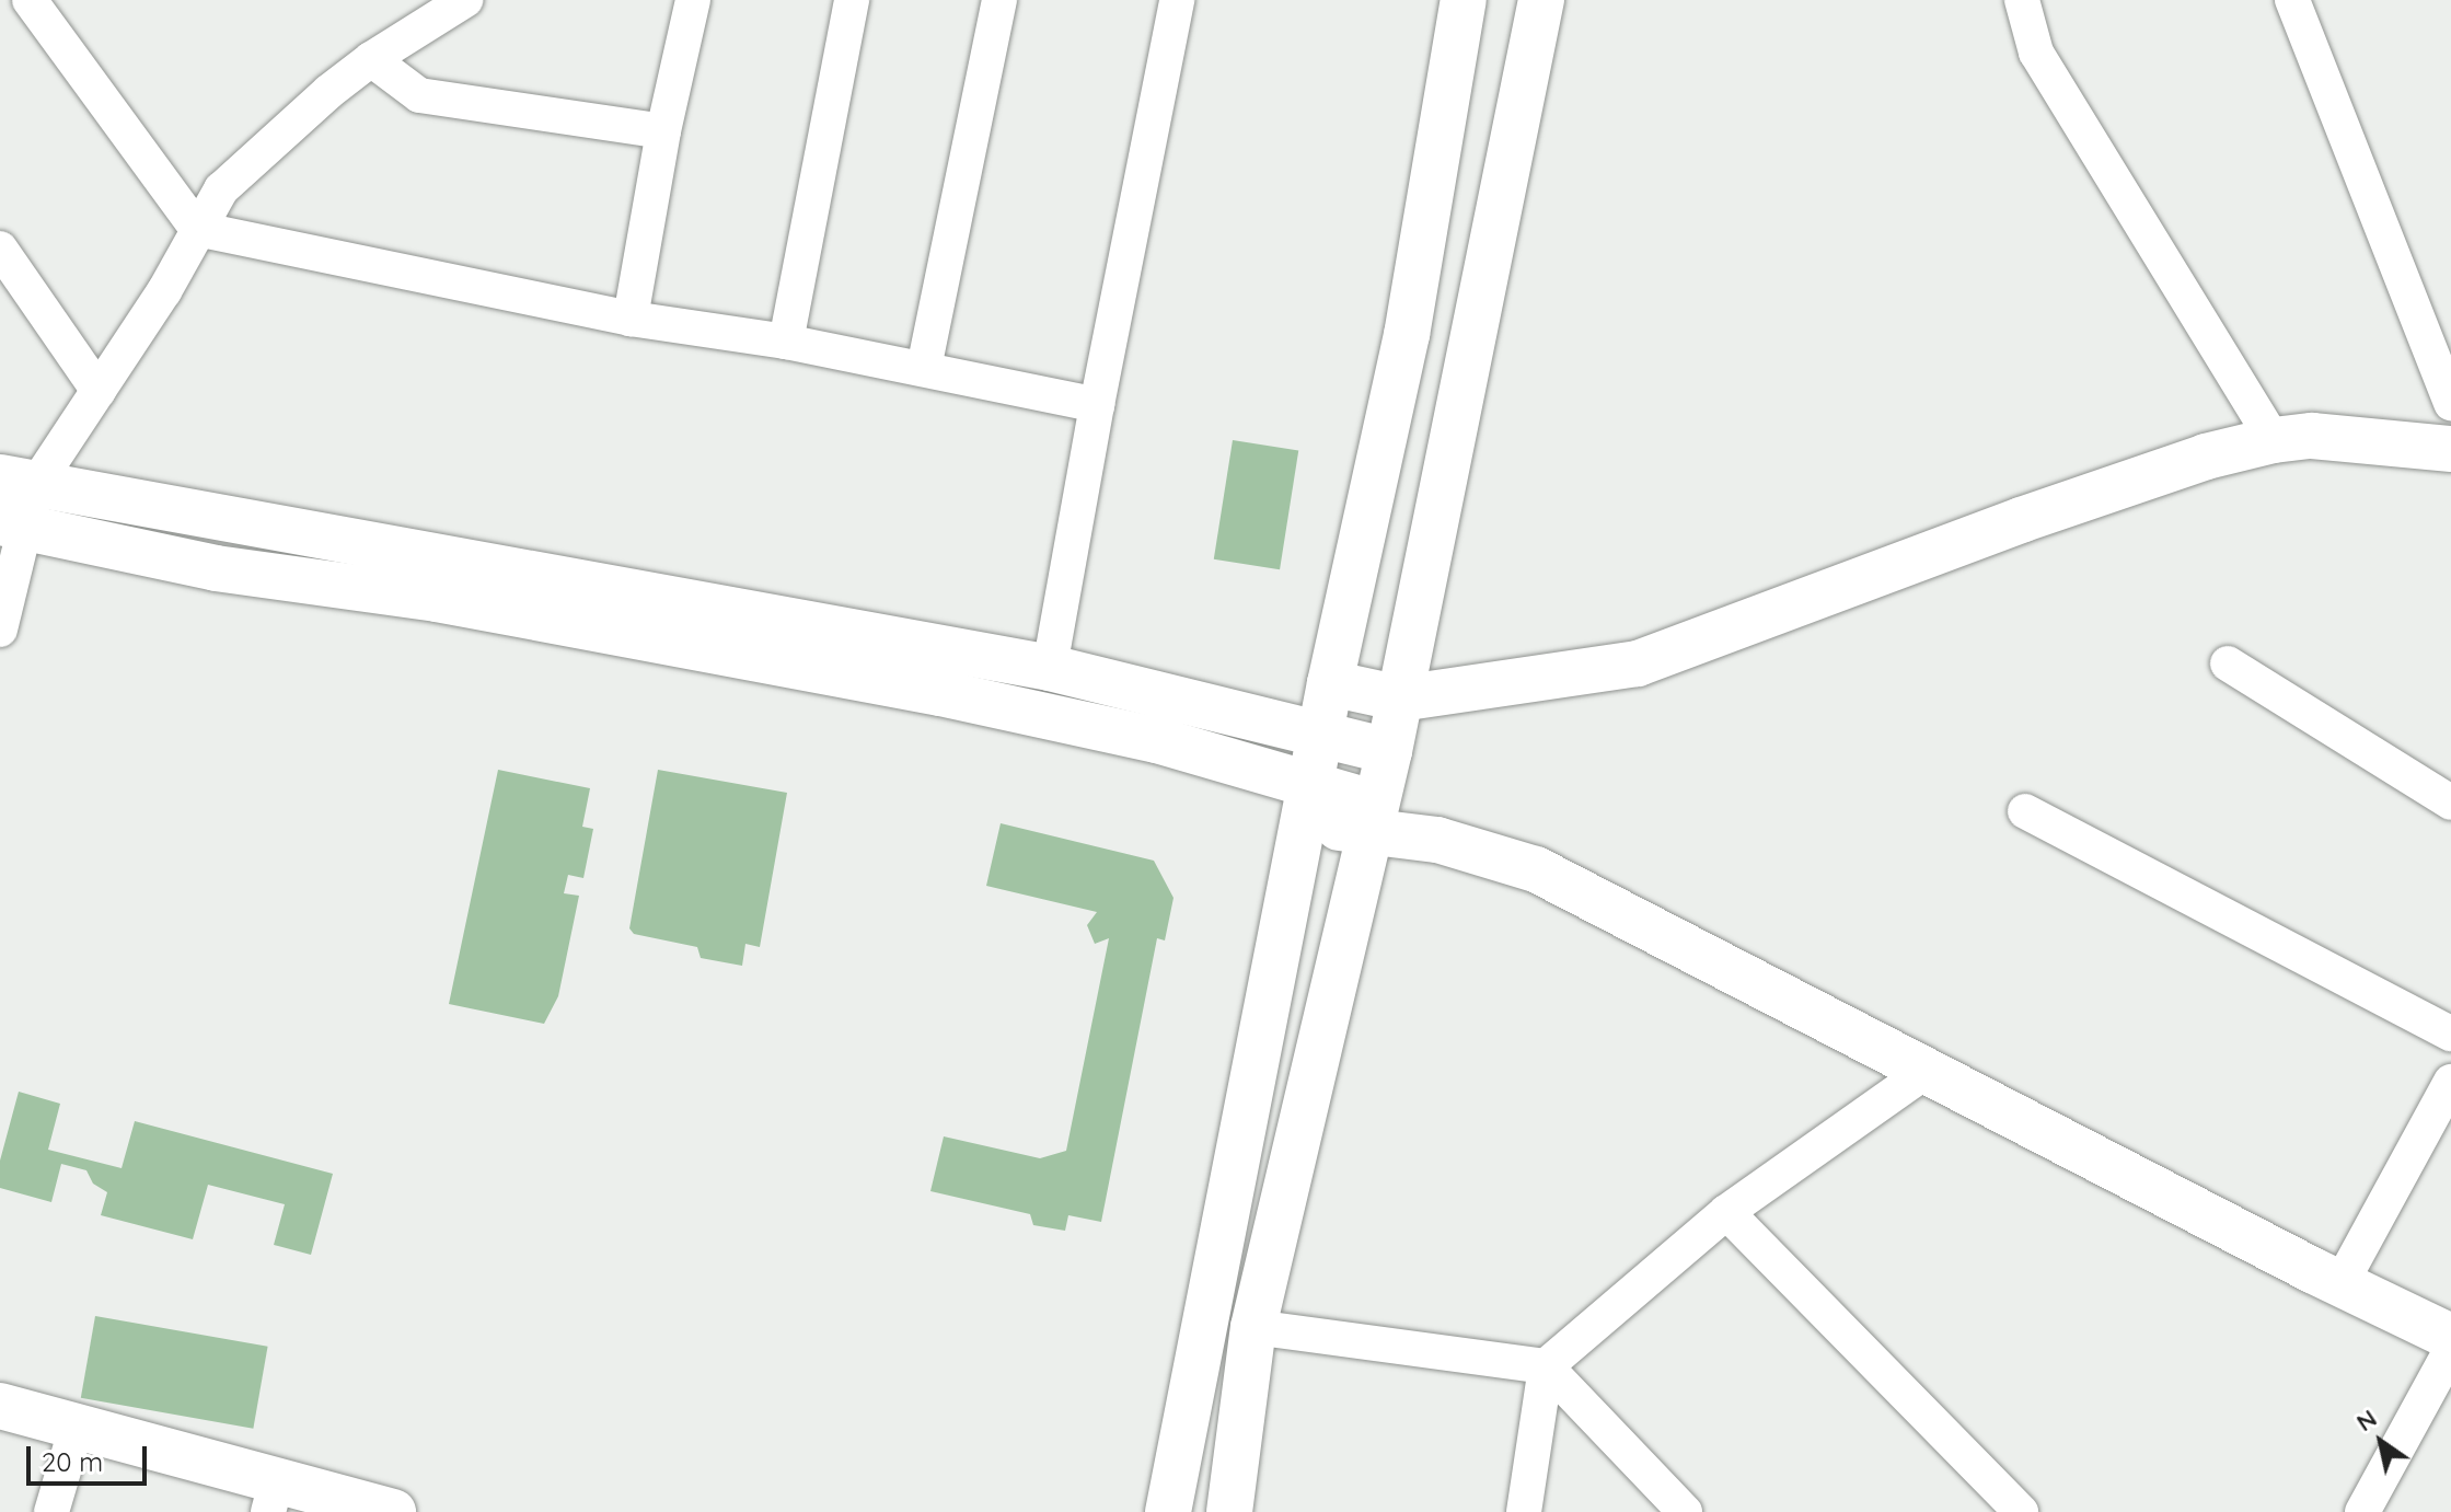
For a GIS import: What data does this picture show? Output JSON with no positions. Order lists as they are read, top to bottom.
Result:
{
  "scale_bar": "20 m",
  "north": "top left"
}
